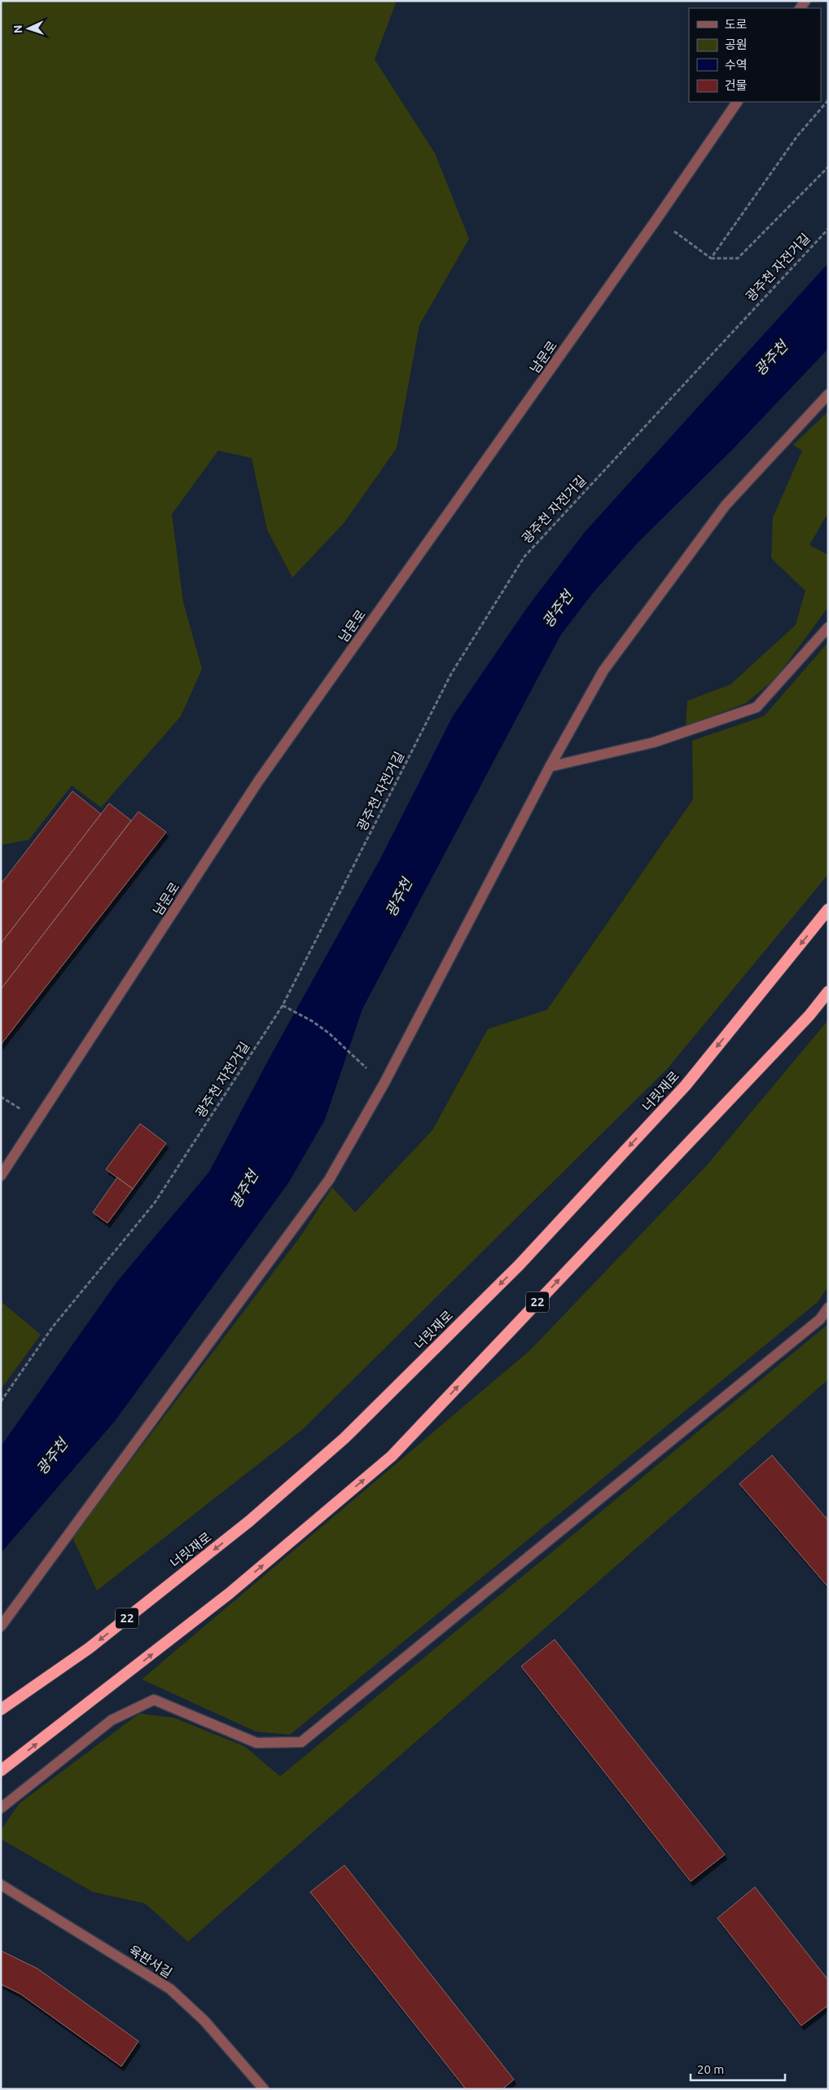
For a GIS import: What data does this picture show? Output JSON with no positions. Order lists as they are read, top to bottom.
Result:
{
  "streets": {
    "highway": ["너릿재로", "22"],
    "street": ["남문로", "육판서길"],
    "path": ["광주천 자전거길"]
  },
  "water": ["광주천"],
  "legend": [
    "도로",
    "공원",
    "수역",
    "건물"
  ],
  "scale_bar": "20 m",
  "north": "left"
}
